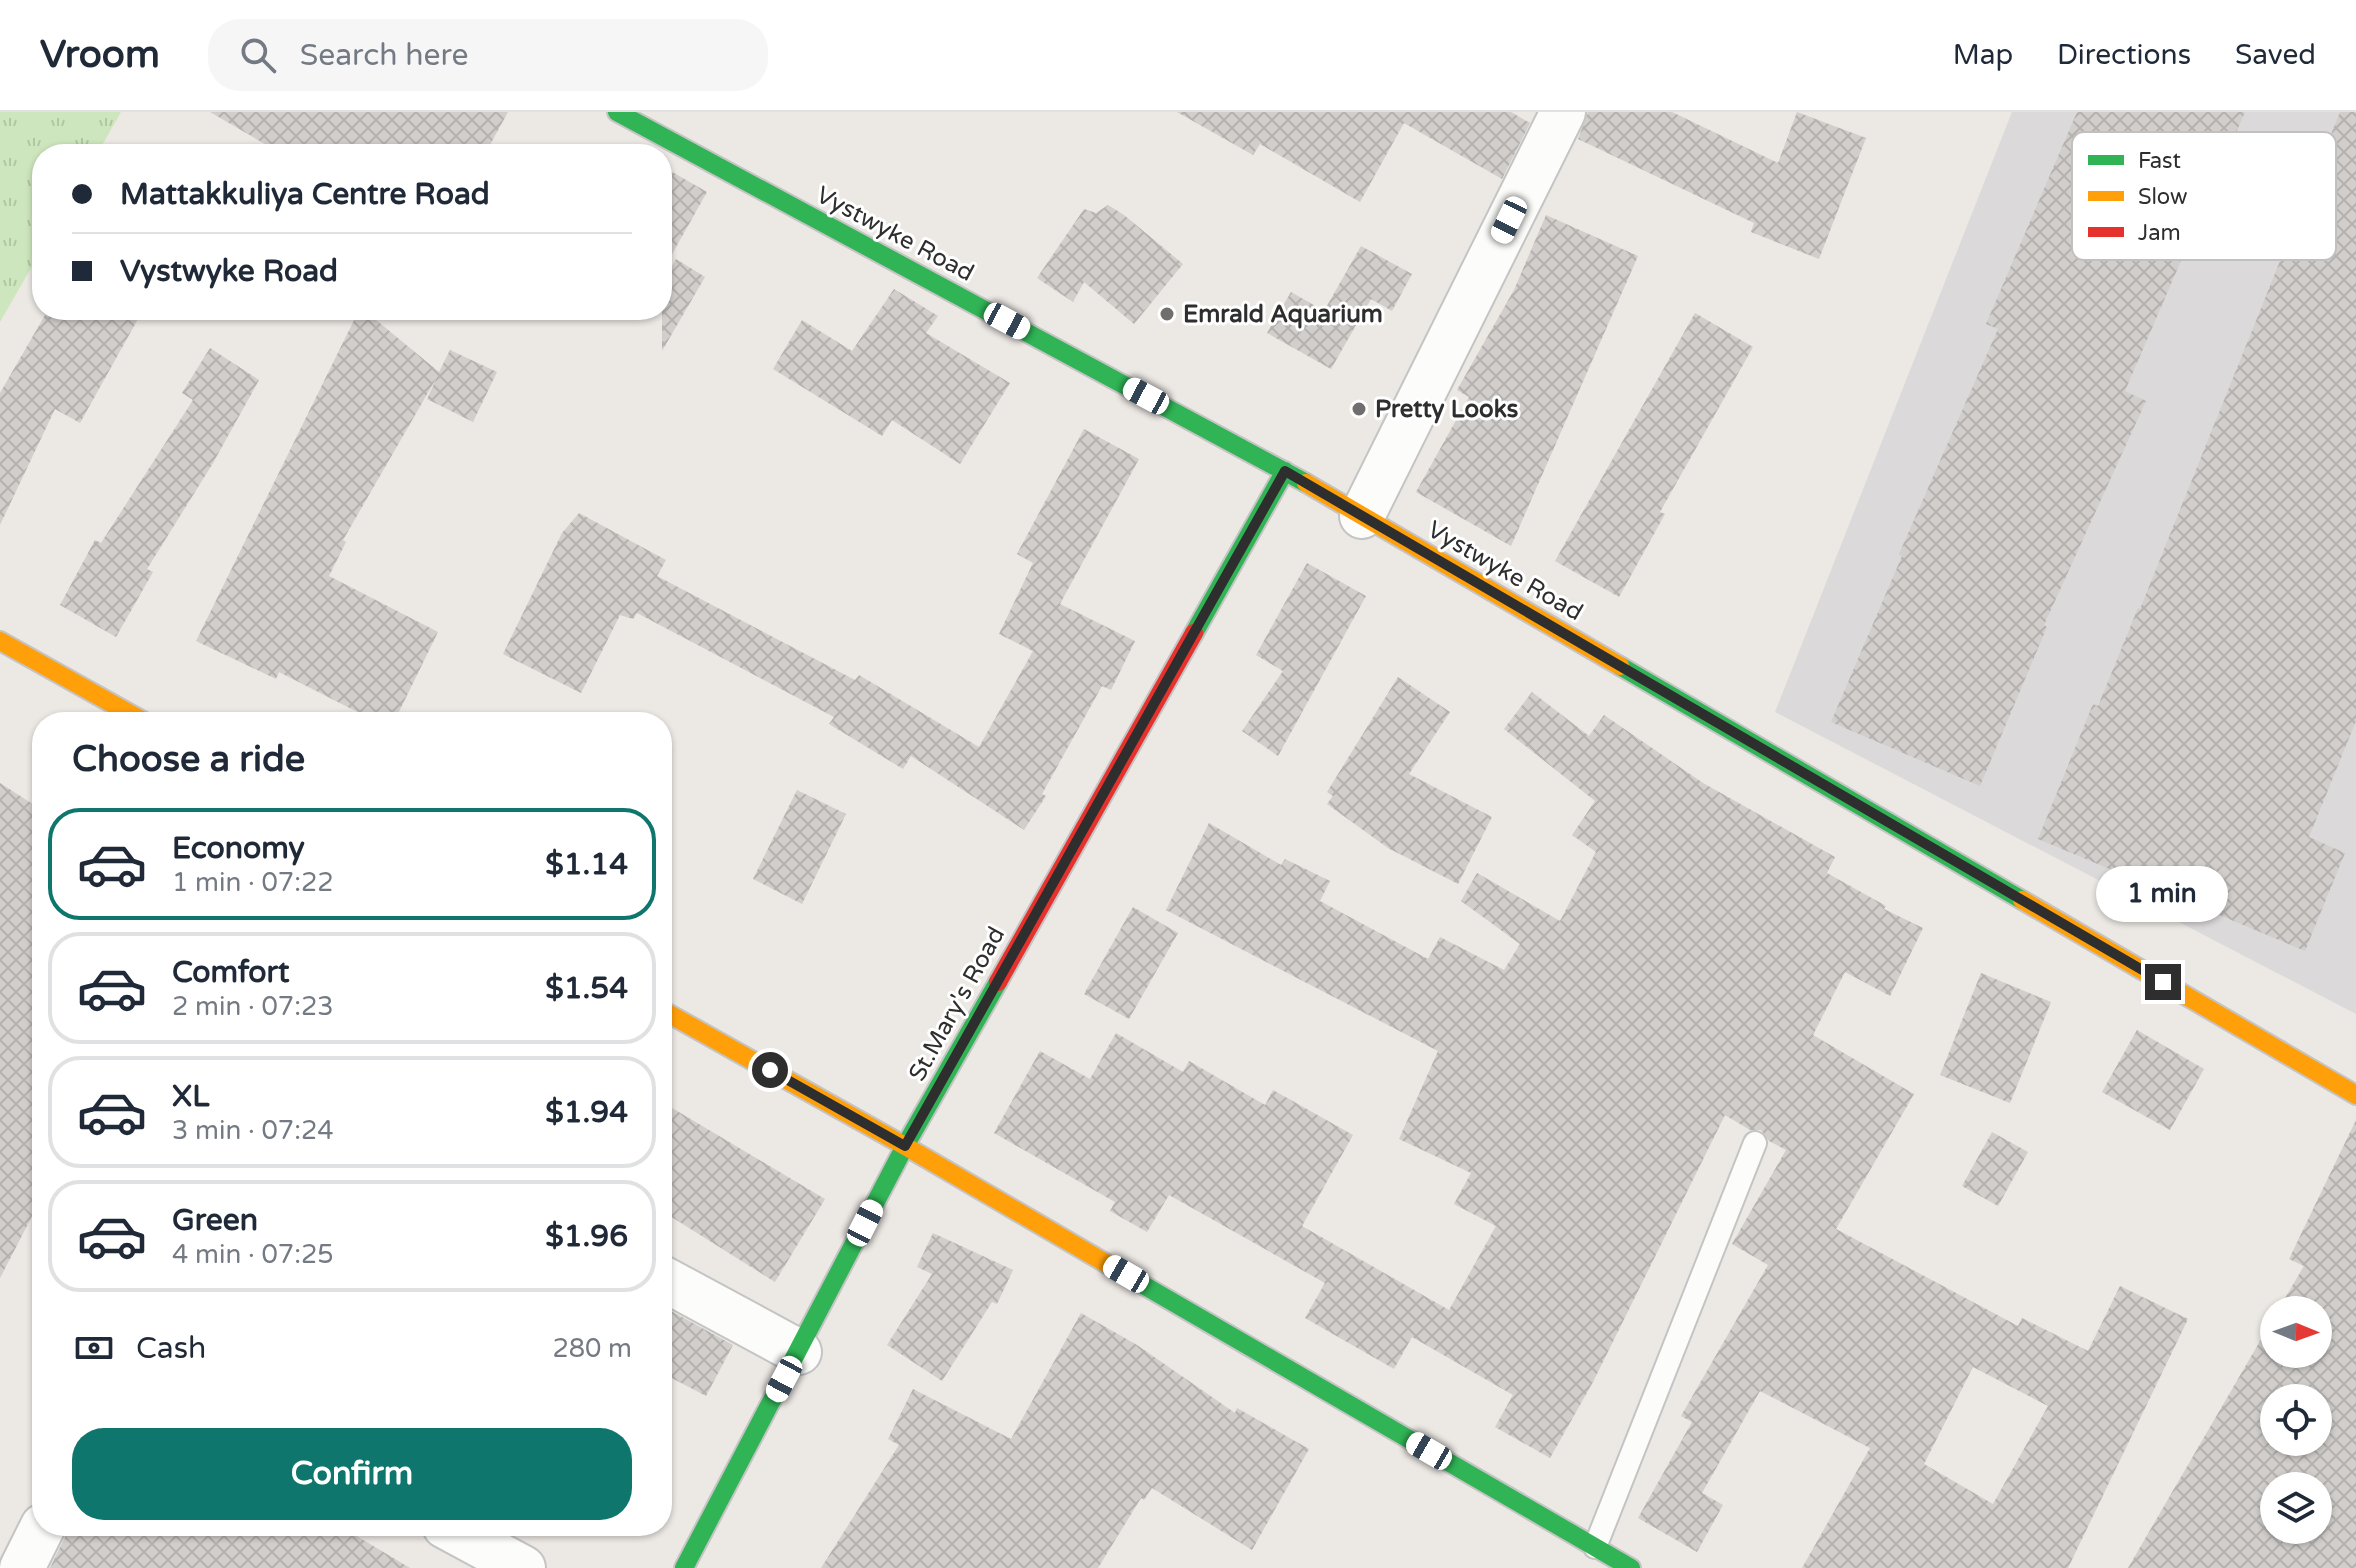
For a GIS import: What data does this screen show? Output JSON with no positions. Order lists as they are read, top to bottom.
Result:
{
  "streets": {
    "street": ["Vystwyke Road", "St.Mary's Road"]
  },
  "crossings": [
    ["Vystwyke Road", "St.Mary's Road"]
  ],
  "places": ["Emrald Aquarium", "Pretty Looks"],
  "legend": ["Fast", "Slow", "Jam"],
  "north": "right",
  "page": {
    "header": "Vroom",
    "search": "Search here",
    "nav": ["Map", "Directions", "Saved"],
    "banner": ["Mattakkuliya Centre Road", "Vystwyke Road"],
    "heading": "Choose a ride",
    "list": [
      {
        "name": "Economy",
        "note": "1 min · 07:22",
        "value": "$1.14"
      },
      {
        "name": "Comfort",
        "note": "2 min · 07:23",
        "value": "$1.54"
      },
      {
        "name": "XL",
        "note": "3 min · 07:24",
        "value": "$1.94"
      },
      {
        "name": "Green",
        "note": "4 min · 07:25",
        "value": "$1.96"
      }
    ],
    "bubble": "1 min",
    "pay": ["Cash", "280 m"],
    "buttons": "Confirm"
  }
}
